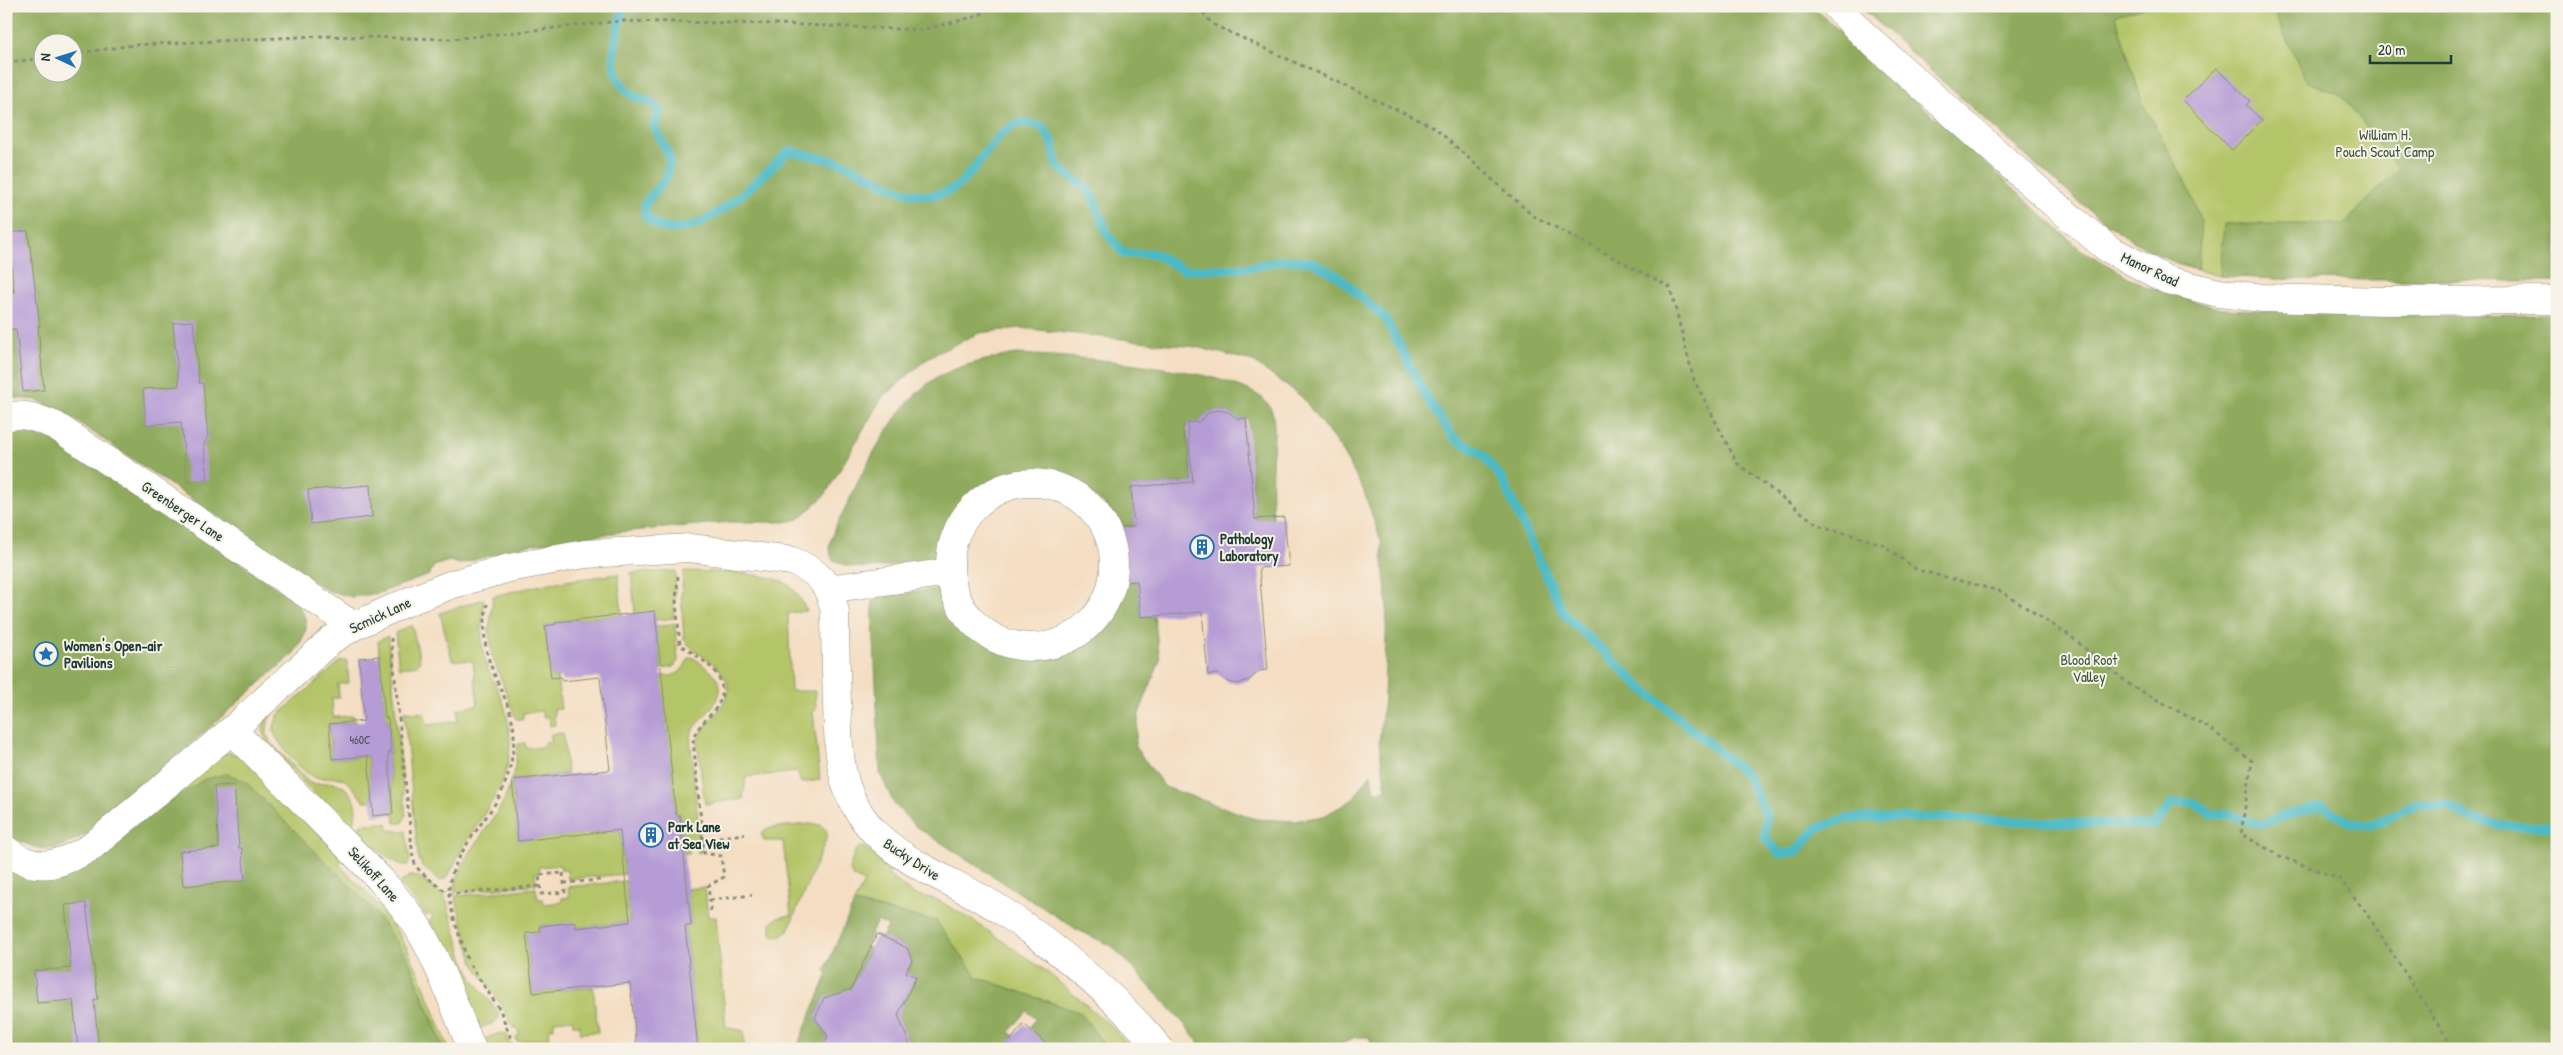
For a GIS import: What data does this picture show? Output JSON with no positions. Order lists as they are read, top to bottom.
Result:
{
  "streets": {
    "street": [
      "Manor Road",
      "Greenberger Lane",
      "Scmick Lane",
      "Bucky Drive",
      "Selikoff Lane"
    ]
  },
  "crossings": [
    ["Greenberger Lane", "Scmick Lane"],
    ["Scmick Lane", "Bucky Drive"],
    ["Scmick Lane", "Selikoff Lane"]
  ],
  "parks": ["William H. Pouch Scout Camp", "Blood Root Valley"],
  "places": {
    "building": ["Pathology Laboratory", "Park Lane at Sea View"],
    "place": ["Women's Open-air Pavilions"]
  },
  "house_numbers": ["460C"],
  "scale_bar": "20 m",
  "north": "left"
}
